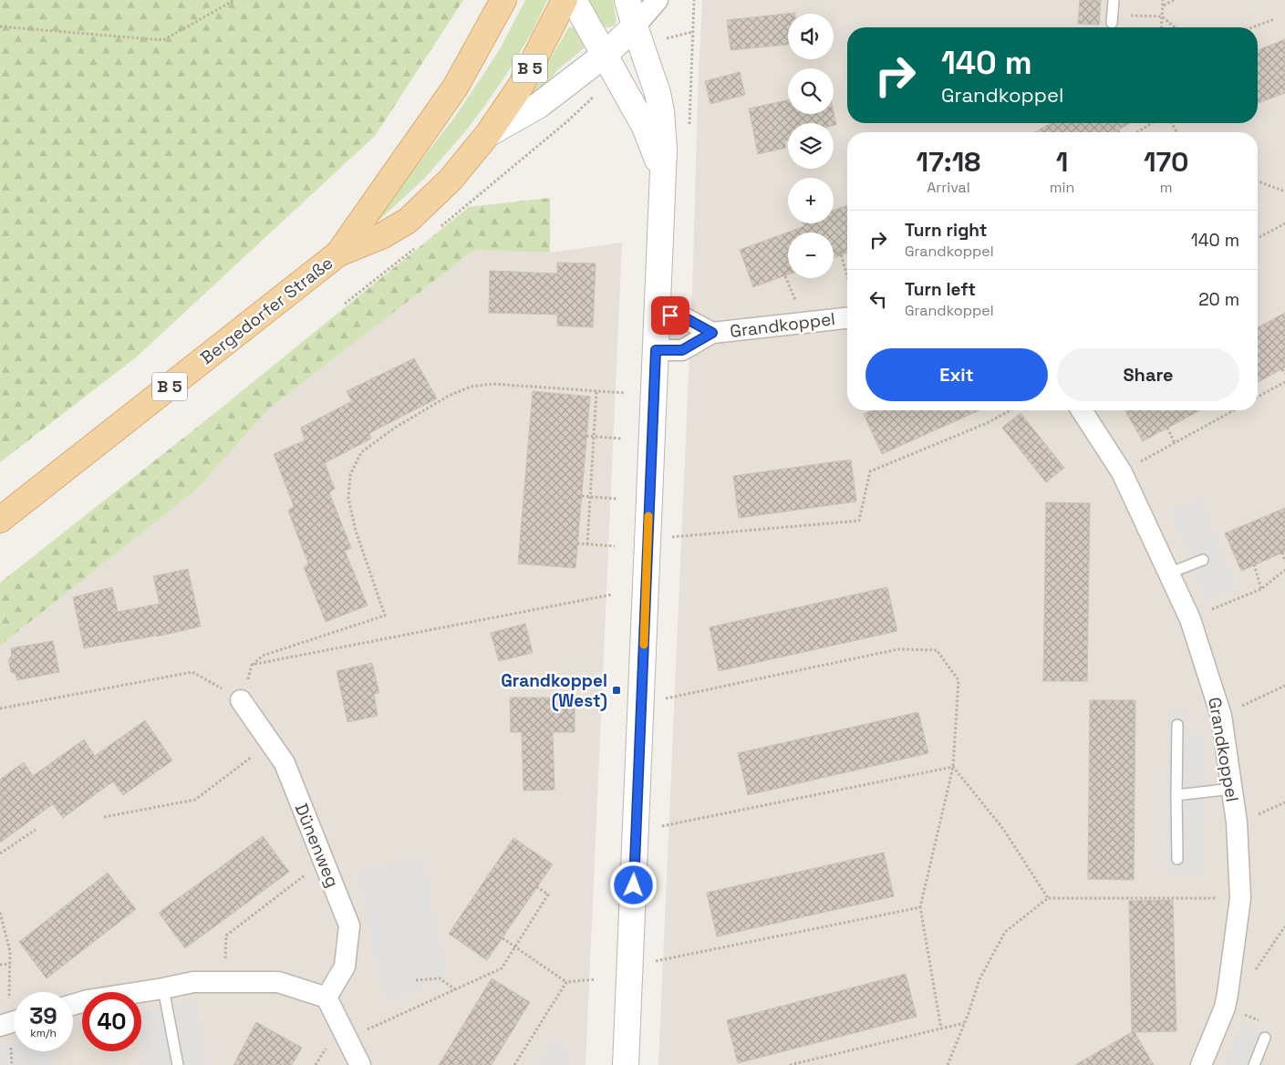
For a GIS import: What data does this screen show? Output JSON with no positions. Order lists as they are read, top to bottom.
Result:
{
  "streets": {
    "main road": ["B 5", "Bergedorfer Straße"],
    "street": ["Grandkoppel", "Dünenweg"]
  },
  "places": {
    "transit": ["Grandkoppel (West)"]
  },
  "page": {
    "map_buttons": ["+", "−"],
    "turn": ["140 m", "Grandkoppel"],
    "eta": [
      "17:18",
      "Arrival",
      "1",
      "min",
      "170",
      "m"
    ],
    "list": [
      {
        "name": "Turn right",
        "note": "Grandkoppel",
        "value": "140 m"
      },
      {
        "name": "Turn left",
        "note": "Grandkoppel",
        "value": "20 m"
      }
    ],
    "buttons": ["Exit", "Share"],
    "speed": "39 km/h",
    "limit": "40"
  }
}
